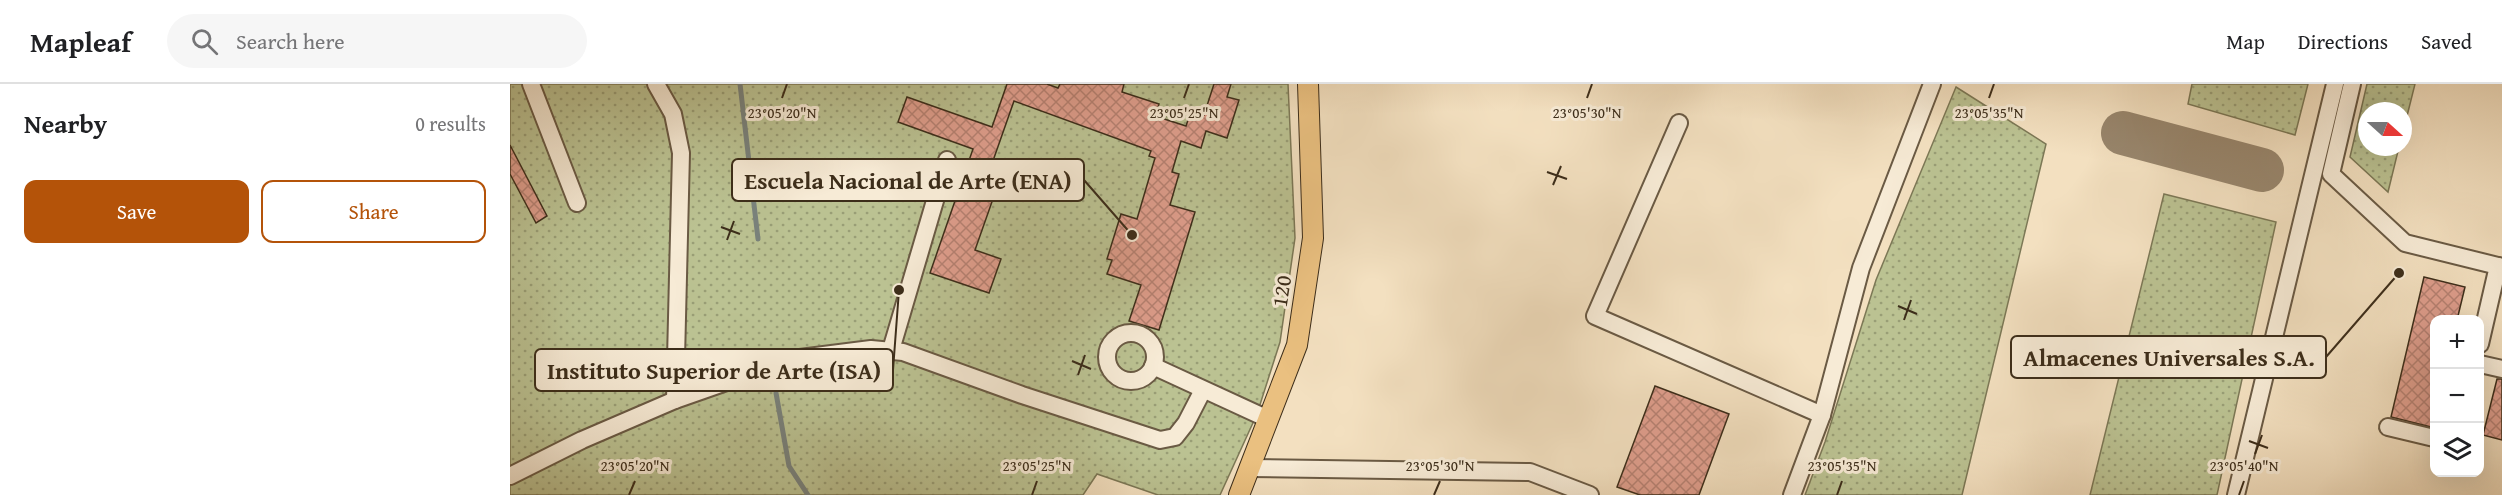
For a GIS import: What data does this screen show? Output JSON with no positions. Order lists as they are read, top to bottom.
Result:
{
  "streets": {
    "main road": ["120"]
  },
  "places": ["Escuela Nacional de Arte (ENA)", "Almacenes Universales S.A.", "Instituto Superior de Arte (ISA)"],
  "north": "right",
  "page": {
    "header": "Mapleaf",
    "search": "Search here",
    "nav": ["Map", "Directions", "Saved"],
    "heading": ["Nearby", "0 results"],
    "buttons": ["Save", "Share"],
    "map_buttons": ["+", "−"]
  },
  "coordinates": [
    "23°05'20\"N",
    "23°05'35\"N",
    "23°05'25\"N",
    "23°05'30\"N",
    "23°05'40\"N"
  ]
}
